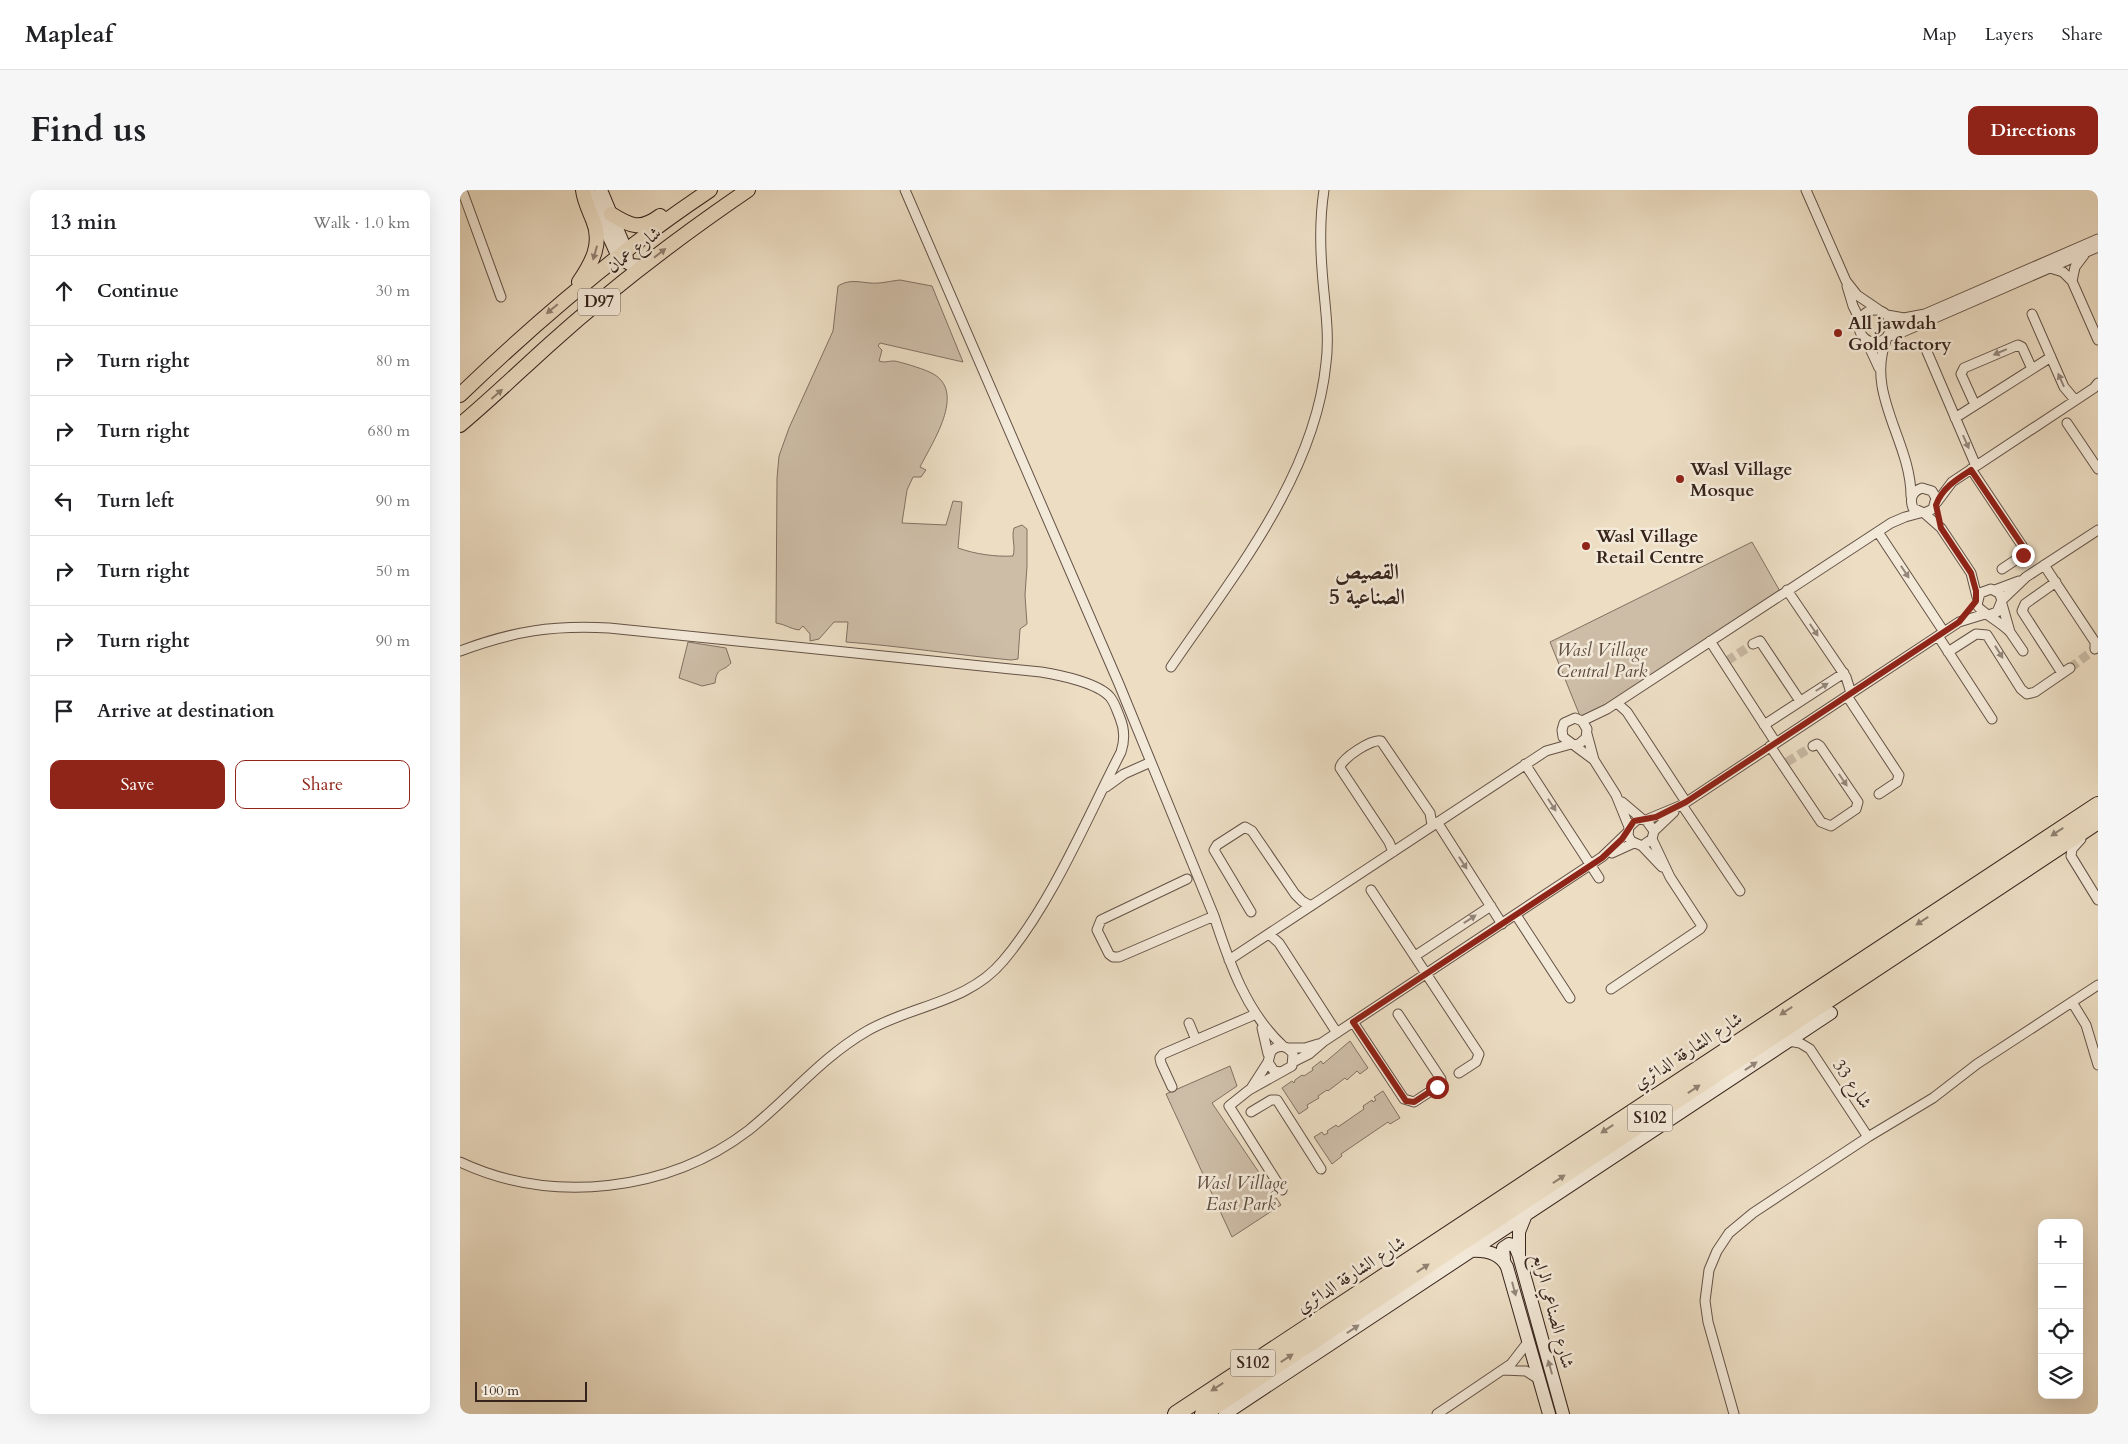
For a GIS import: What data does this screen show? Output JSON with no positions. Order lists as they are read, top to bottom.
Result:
{
  "streets": {
    "highway": ["شارع الشارقة الدائري", "S102"],
    "main road": ["شارع عمان", "D97"],
    "street": ["شارع 33", "شارع الصناعي الرابع"]
  },
  "districts": ["القصيص الصناعية 5"],
  "parks": ["Wasl Village Central Park", "Wasl Village East Park"],
  "places": ["All jawdah Gold factory", "Wasl Village Mosque", "Wasl Village Retail Centre"],
  "scale_bar": "100 m",
  "page": {
    "header": "Mapleaf",
    "nav": ["Map", "Layers", "Share"],
    "title": "Find us",
    "buttons": [
      "Directions",
      ["Save", "Share"]
    ],
    "heading": ["13 min", "Walk · 1.0 km"],
    "list": [
      ["Continue", "30 m"],
      ["Turn right", "80 m"],
      ["Turn right", "680 m"],
      ["Turn left", "90 m"],
      ["Turn right", "50 m"],
      ["Turn right", "90 m"],
      "Arrive at destination"
    ],
    "map_buttons": ["+", "−"],
    "scale": "100 m"
  }
}
